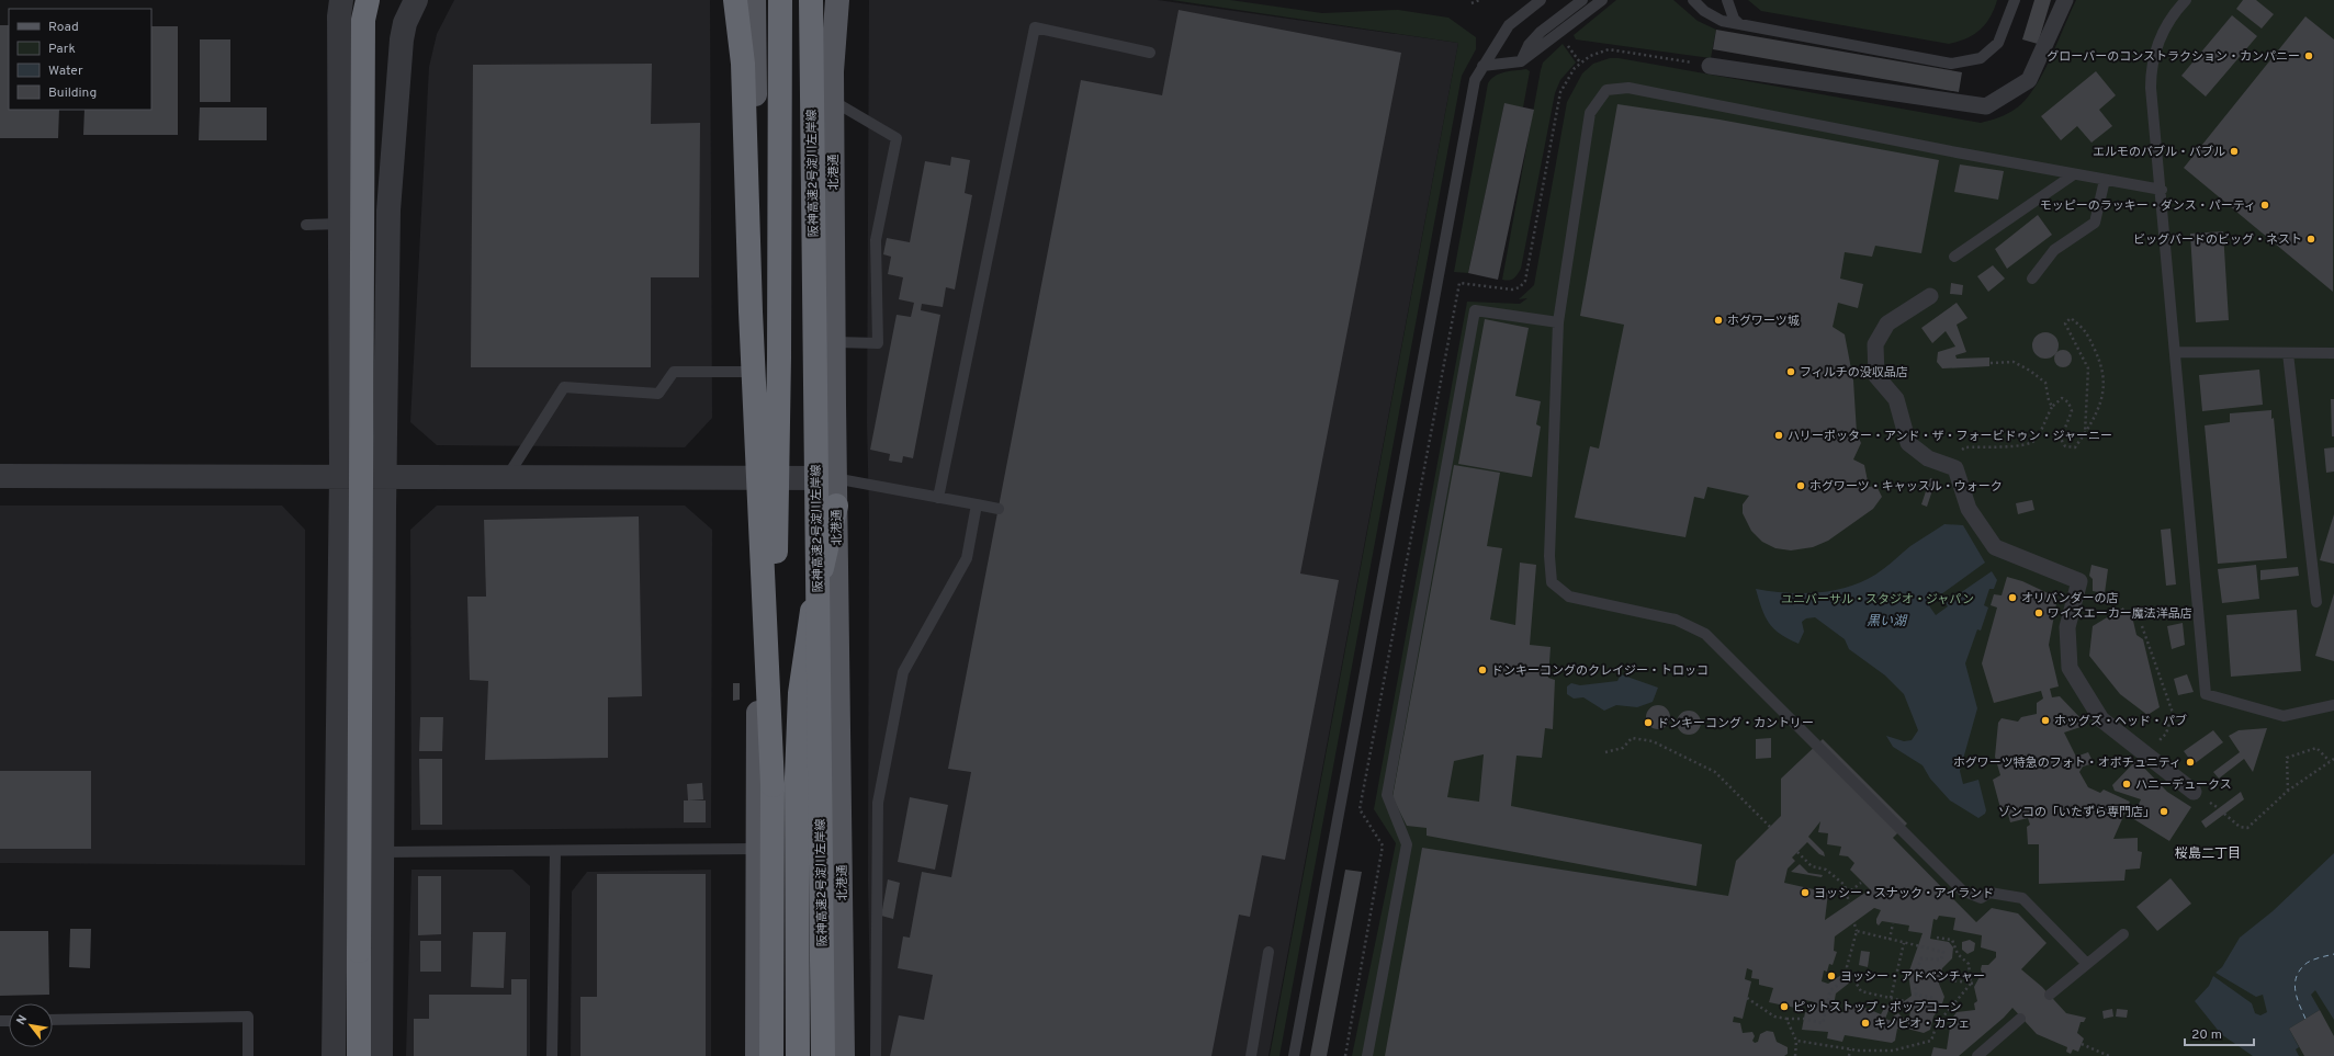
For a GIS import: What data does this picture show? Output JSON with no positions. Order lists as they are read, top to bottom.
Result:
{
  "streets": {
    "highway": ["阪神高速2号淀川左岸線"],
    "main road": ["北港通"]
  },
  "districts": ["桜島二丁目"],
  "water": ["黒い湖"],
  "parks": ["ユニバーサル・スタジオ・ジャパン"],
  "places": [
    "グローバーのコンストラクション・カンパニー",
    "エルモのバブル・バブル",
    "モッピーのラッキー・ダンス・パーティ",
    "ビッグバードのビッグ・ネスト",
    "ホグワーツ城",
    "フィルチの没収品店",
    "ハリーポッター・アンド・ザ・フォービドゥン・ジャーニー",
    "ホグワーツ・キャッスル・ウォーク",
    "オリバンダーの店",
    "ワイズエーカー魔法洋品店",
    "ドンキーコングのクレイジー・トロッコ",
    "ホッグズ・ヘッド・パブ",
    "ドンキーコング・カントリー",
    "ホグワーツ特急のフォト・オポチュニティ",
    "ハニーデュークス",
    "ゾンコの「いたずら専門店」",
    "ヨッシー・スナック・アイランド",
    "ヨッシー・アドベンチャー",
    "ピットストップ・ポップコーン",
    "キノピオ・カフェ"
  ],
  "legend": [
    "Road",
    "Park",
    "Water",
    "Building"
  ],
  "scale_bar": "20 m",
  "north": "top left"
}
